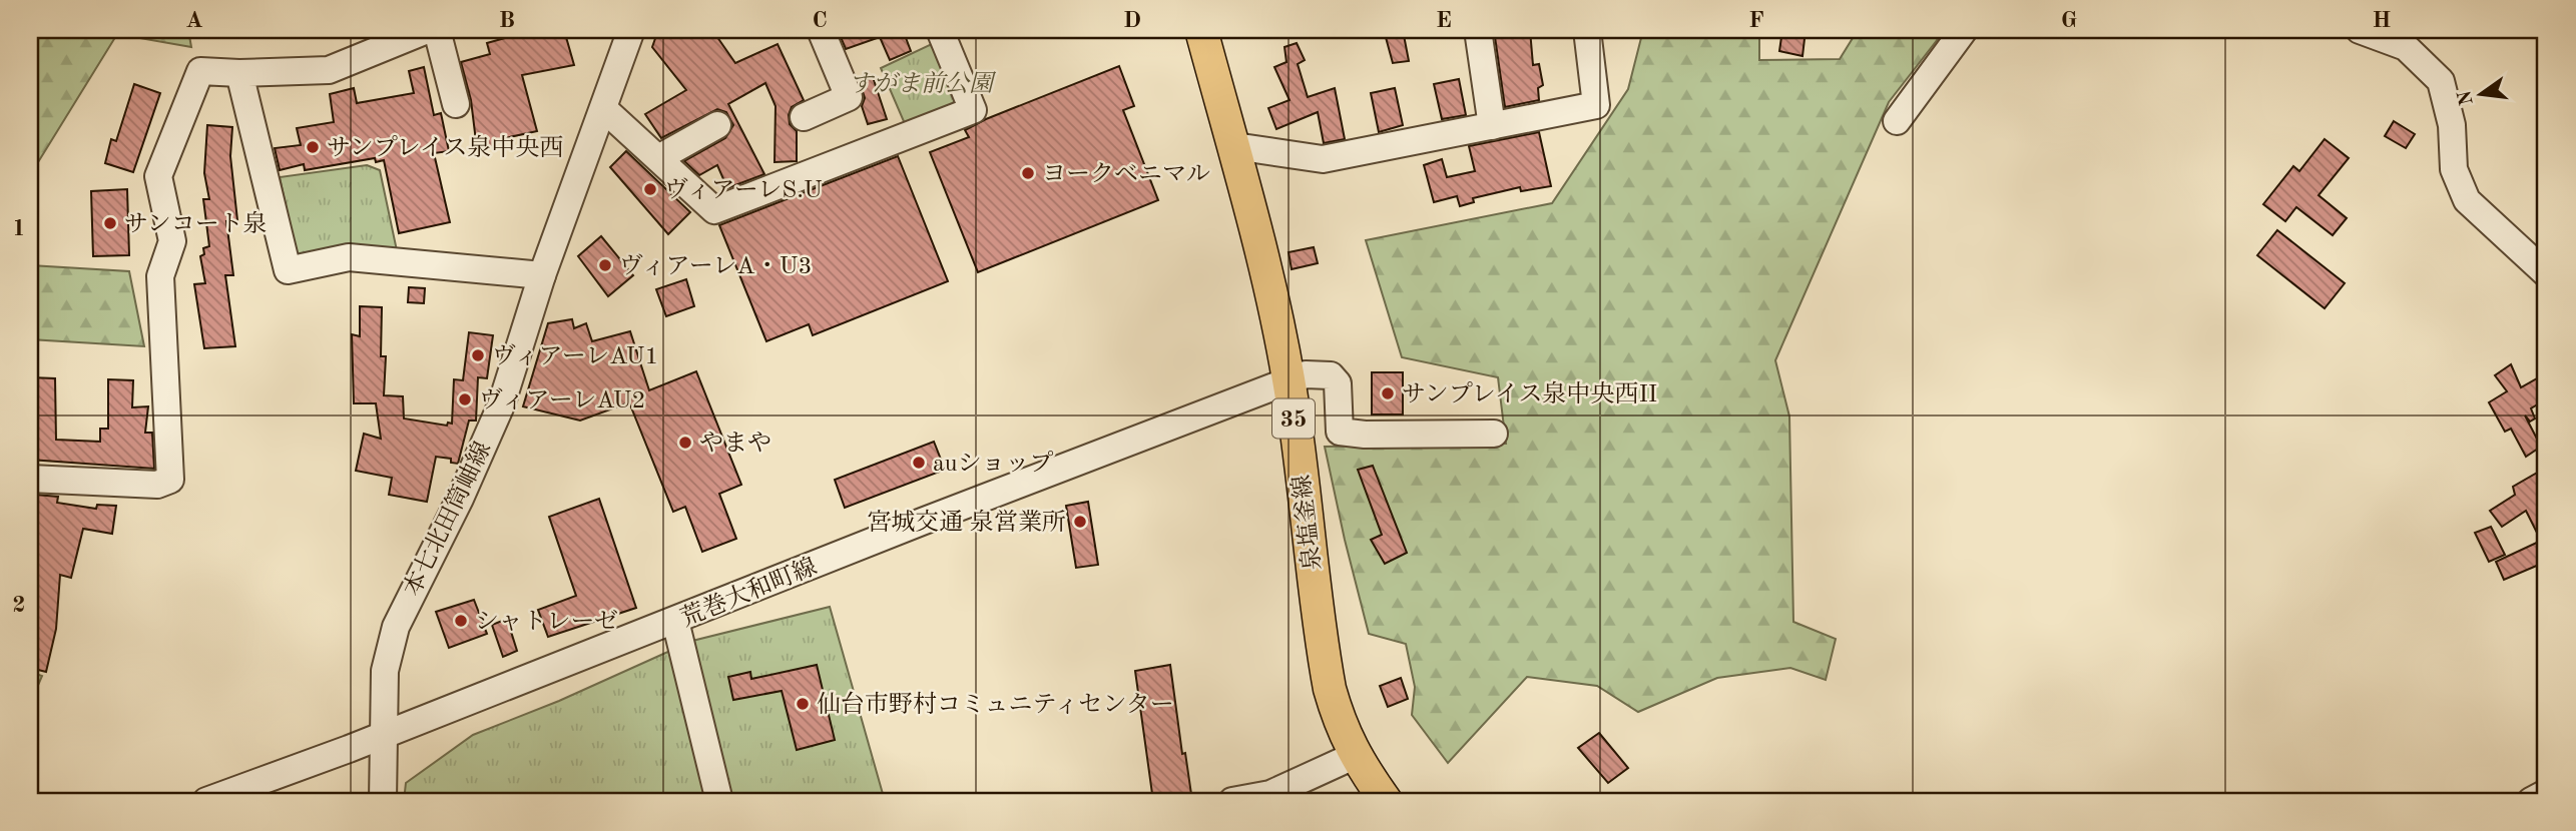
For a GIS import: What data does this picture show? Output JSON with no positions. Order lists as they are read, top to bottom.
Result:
{
  "streets": {
    "main road": ["35", "泉塩釜線"],
    "street": ["本七北田筒岫線", "荒巻大和町線"]
  },
  "crossings": [
    ["本七北田筒岫線", "荒巻大和町線"],
    ["泉塩釜線", "荒巻大和町線"]
  ],
  "parks": ["すがま前公園"],
  "places": [
    "サンプレイス泉中央西",
    "ヨークベニマル",
    "ヴィアーレS.U",
    "サンコート泉",
    "ヴィアーレA・U3",
    "ヴィアーレAU1",
    "サンプレイス泉中央西II",
    "ヴィアーレAU2",
    "やまや",
    "auショップ",
    "宮城交通 泉営業所",
    "シャトレーゼ",
    "仙台市野村コミュニティセンター"
  ],
  "north": "left",
  "grid": {
    "columns": [
      "A",
      "B",
      "C",
      "D",
      "E",
      "F",
      "G",
      "H"
    ],
    "rows": ["1", "2"]
  }
}
